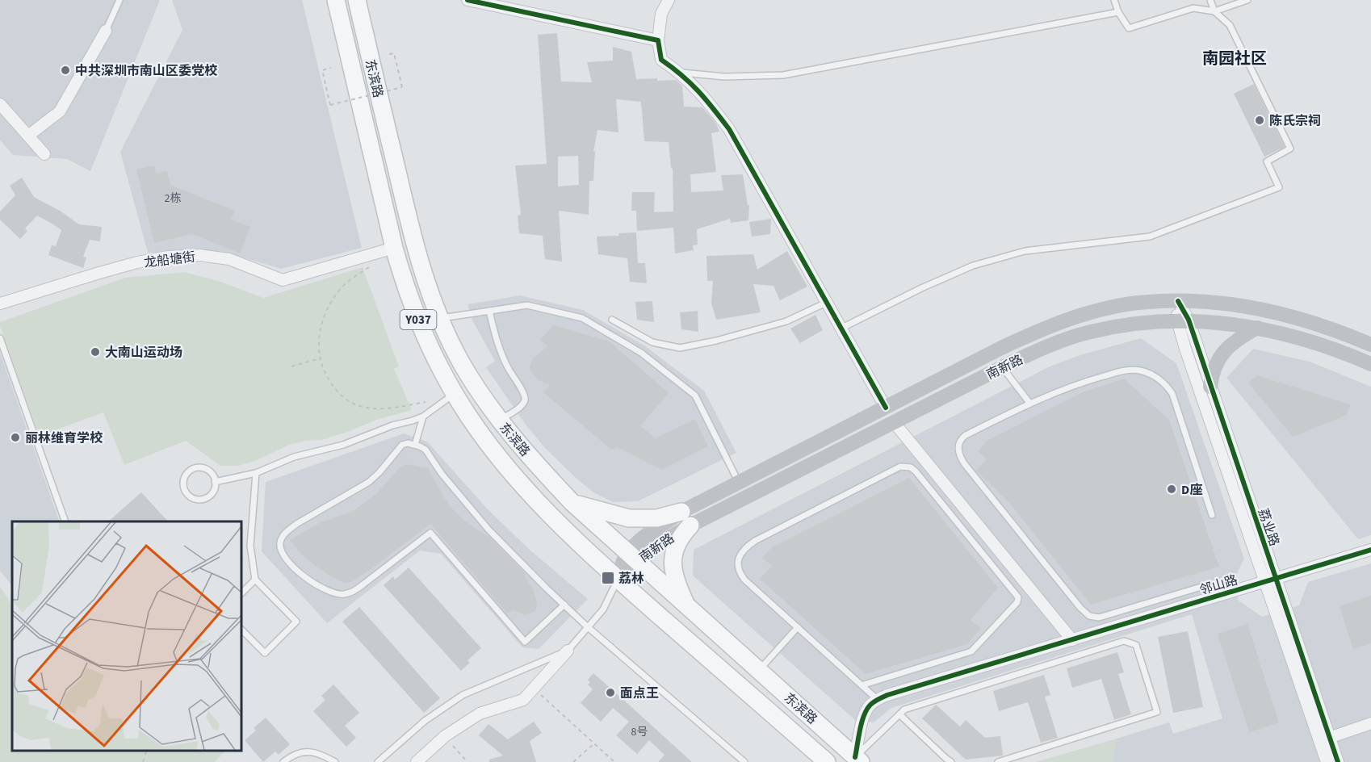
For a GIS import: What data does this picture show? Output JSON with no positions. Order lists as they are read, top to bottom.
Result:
{
  "streets": {
    "main road": ["东滨路", "Y037", "南新路"],
    "street": ["龙船塘街", "荔业路", "邻山路"]
  },
  "crossings": [
    ["东滨路", "龙船塘街"],
    ["东滨路", "南新路"],
    ["南新路", "荔业路"],
    ["荔业路", "邻山路"]
  ],
  "districts": ["南园社区"],
  "places": {
    "other": [
      "中共深圳市南山区委党校",
      "陈氏宗祠",
      "大南山运动场",
      "丽林维育学校",
      "D座",
      "面点王"
    ],
    "transit": ["荔林"]
  },
  "house_numbers": ["2栋", "8号"]
}
